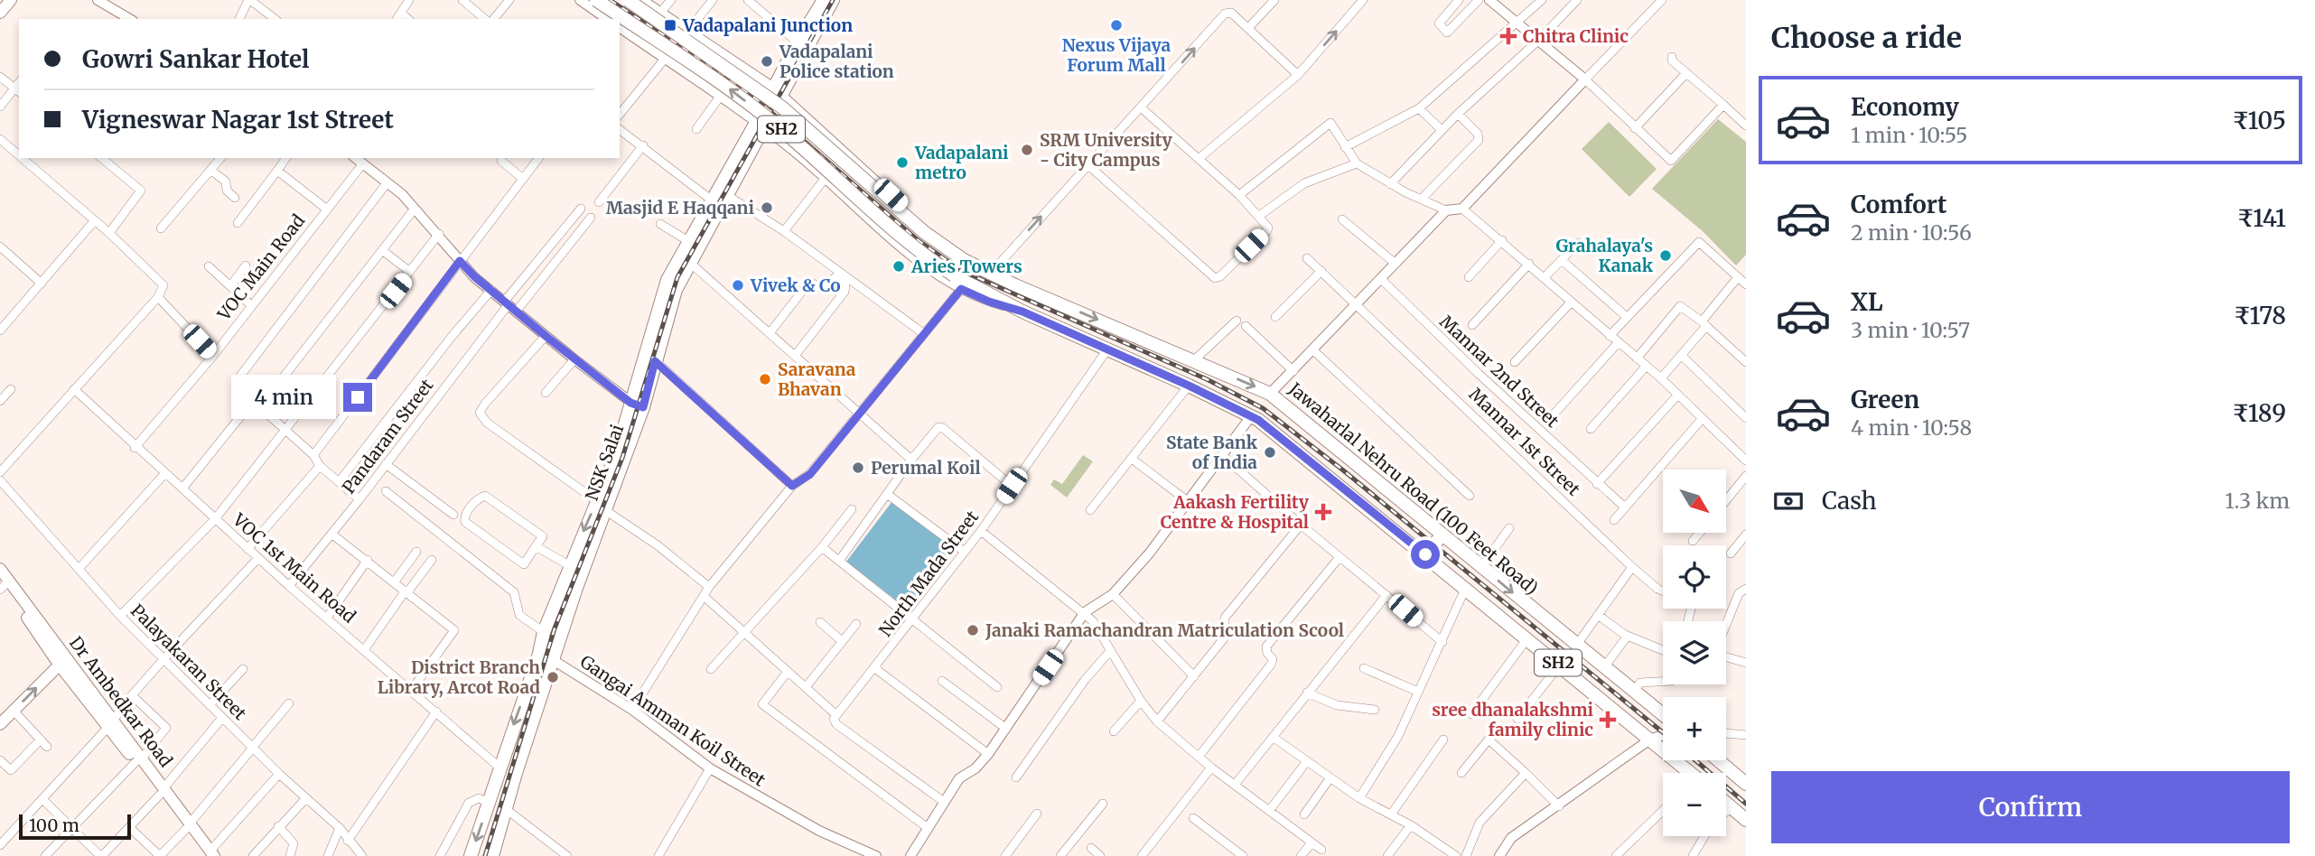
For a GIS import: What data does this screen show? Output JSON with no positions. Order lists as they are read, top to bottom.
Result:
{
  "streets": {
    "main road": [
      "SH2",
      "NSK Salai",
      "Jawaharlal Nehru Road (100 Feet Road)",
      "Dr Ambedkar Road"
    ],
    "street": [
      "VOC Main Road",
      "Mannar 2nd Street",
      "Pandaram Street",
      "Mannar 1st Street",
      "VOC 1st Main Road",
      "North Mada Street",
      "Palayakaran Street",
      "Gangai Amman Koil Street"
    ]
  },
  "crossings": [
    ["SH2", "Jawaharlal Nehru Road (100 Feet Road)"],
    ["SH2", "North Mada Street"],
    ["VOC Main Road", "VOC 1st Main Road"],
    ["Pandaram Street", "VOC 1st Main Road"],
    ["NSK Salai", "Gangai Amman Koil Street"]
  ],
  "places": {
    "transit": ["Vadapalani Junction"],
    "other": [
      "Nexus Vijaya Forum Mall",
      "Vadapalani Police station",
      "SRM University - City Campus",
      "Vadapalani metro",
      "Masjid E Haqqani",
      "Grahalaya's Kanak",
      "Aries Towers",
      "Vivek & Co",
      "Saravana Bhavan",
      "State Bank of India",
      "Perumal Koil",
      "Janaki Ramachandran Matriculation Scool",
      "District Branch Library, Arcot Road"
    ],
    "health": ["Chitra Clinic", "Aakash Fertility Centre & Hospital", "sree dhanalakshmi family clinic"]
  },
  "scale_bar": "100 m",
  "north": "bottom right",
  "page": {
    "heading": "Choose a ride",
    "banner": ["Gowri Sankar Hotel", "Vigneswar Nagar 1st Street"],
    "list": [
      {
        "name": "Economy",
        "note": "1 min · 10:55",
        "value": "₹105"
      },
      {
        "name": "Comfort",
        "note": "2 min · 10:56",
        "value": "₹141"
      },
      {
        "name": "XL",
        "note": "3 min · 10:57",
        "value": "₹178"
      },
      {
        "name": "Green",
        "note": "4 min · 10:58",
        "value": "₹189"
      }
    ],
    "bubble": "4 min",
    "pay": ["Cash", "1.3 km"],
    "map_buttons": ["+", "−"],
    "buttons": "Confirm",
    "scale": "100 m"
  }
}
